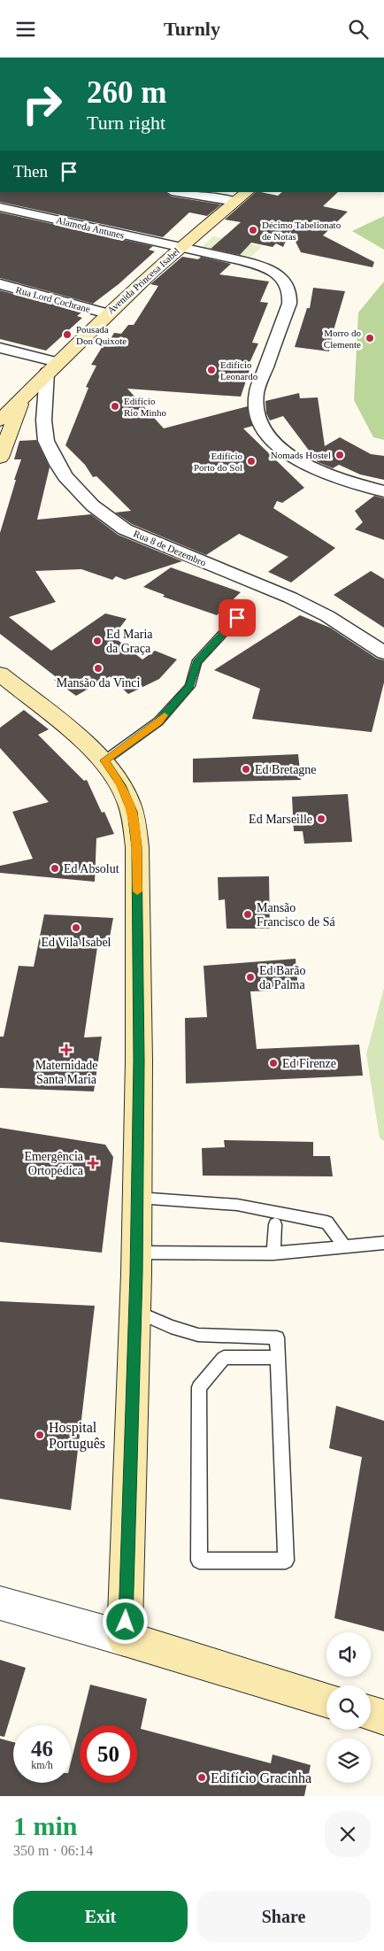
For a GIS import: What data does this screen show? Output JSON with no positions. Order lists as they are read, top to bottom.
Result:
{
  "streets": {
    "main road": ["Avenida Princesa Isabel"],
    "street": ["Alameda Antunes", "Rua Lord Cochrane", "Rua 8 de Dezembro"]
  },
  "crossings": [
    ["Alameda Antunes", "Avenida Princesa Isabel"],
    ["Avenida Princesa Isabel", "Rua Lord Cochrane"],
    ["Avenida Princesa Isabel", "Rua 8 de Dezembro"]
  ],
  "places": {
    "other": [
      "Décimo Tabelionato de Notas",
      "Pousada Don Quixote",
      "Morro do Clemente",
      "Edifício Leonardo",
      "Edifício Rio Minho",
      "Nomads Hostel",
      "Edifício Porto do Sol",
      "Ed Maria da Graça",
      "Mansão da Vinci",
      "Ed Bretagne",
      "Ed Marseille",
      "Ed Absolut",
      "Mansão Francisco de Sá",
      "Ed Vila Isabel",
      "Ed Barão da Palma",
      "Ed Firenze",
      "Hospital Português",
      "Edifício Gracinha"
    ],
    "health": ["Maternidade Santa Maria", "Emergência Ortopédica"]
  },
  "page": {
    "header": "Turnly",
    "turn": ["260 m", "Turn right"],
    "then": "Then",
    "speed": "46 km/h",
    "limit": "50",
    "heading": ["1 min", "350 m · 06:14"],
    "buttons": ["Exit", "Share"]
  }
}
